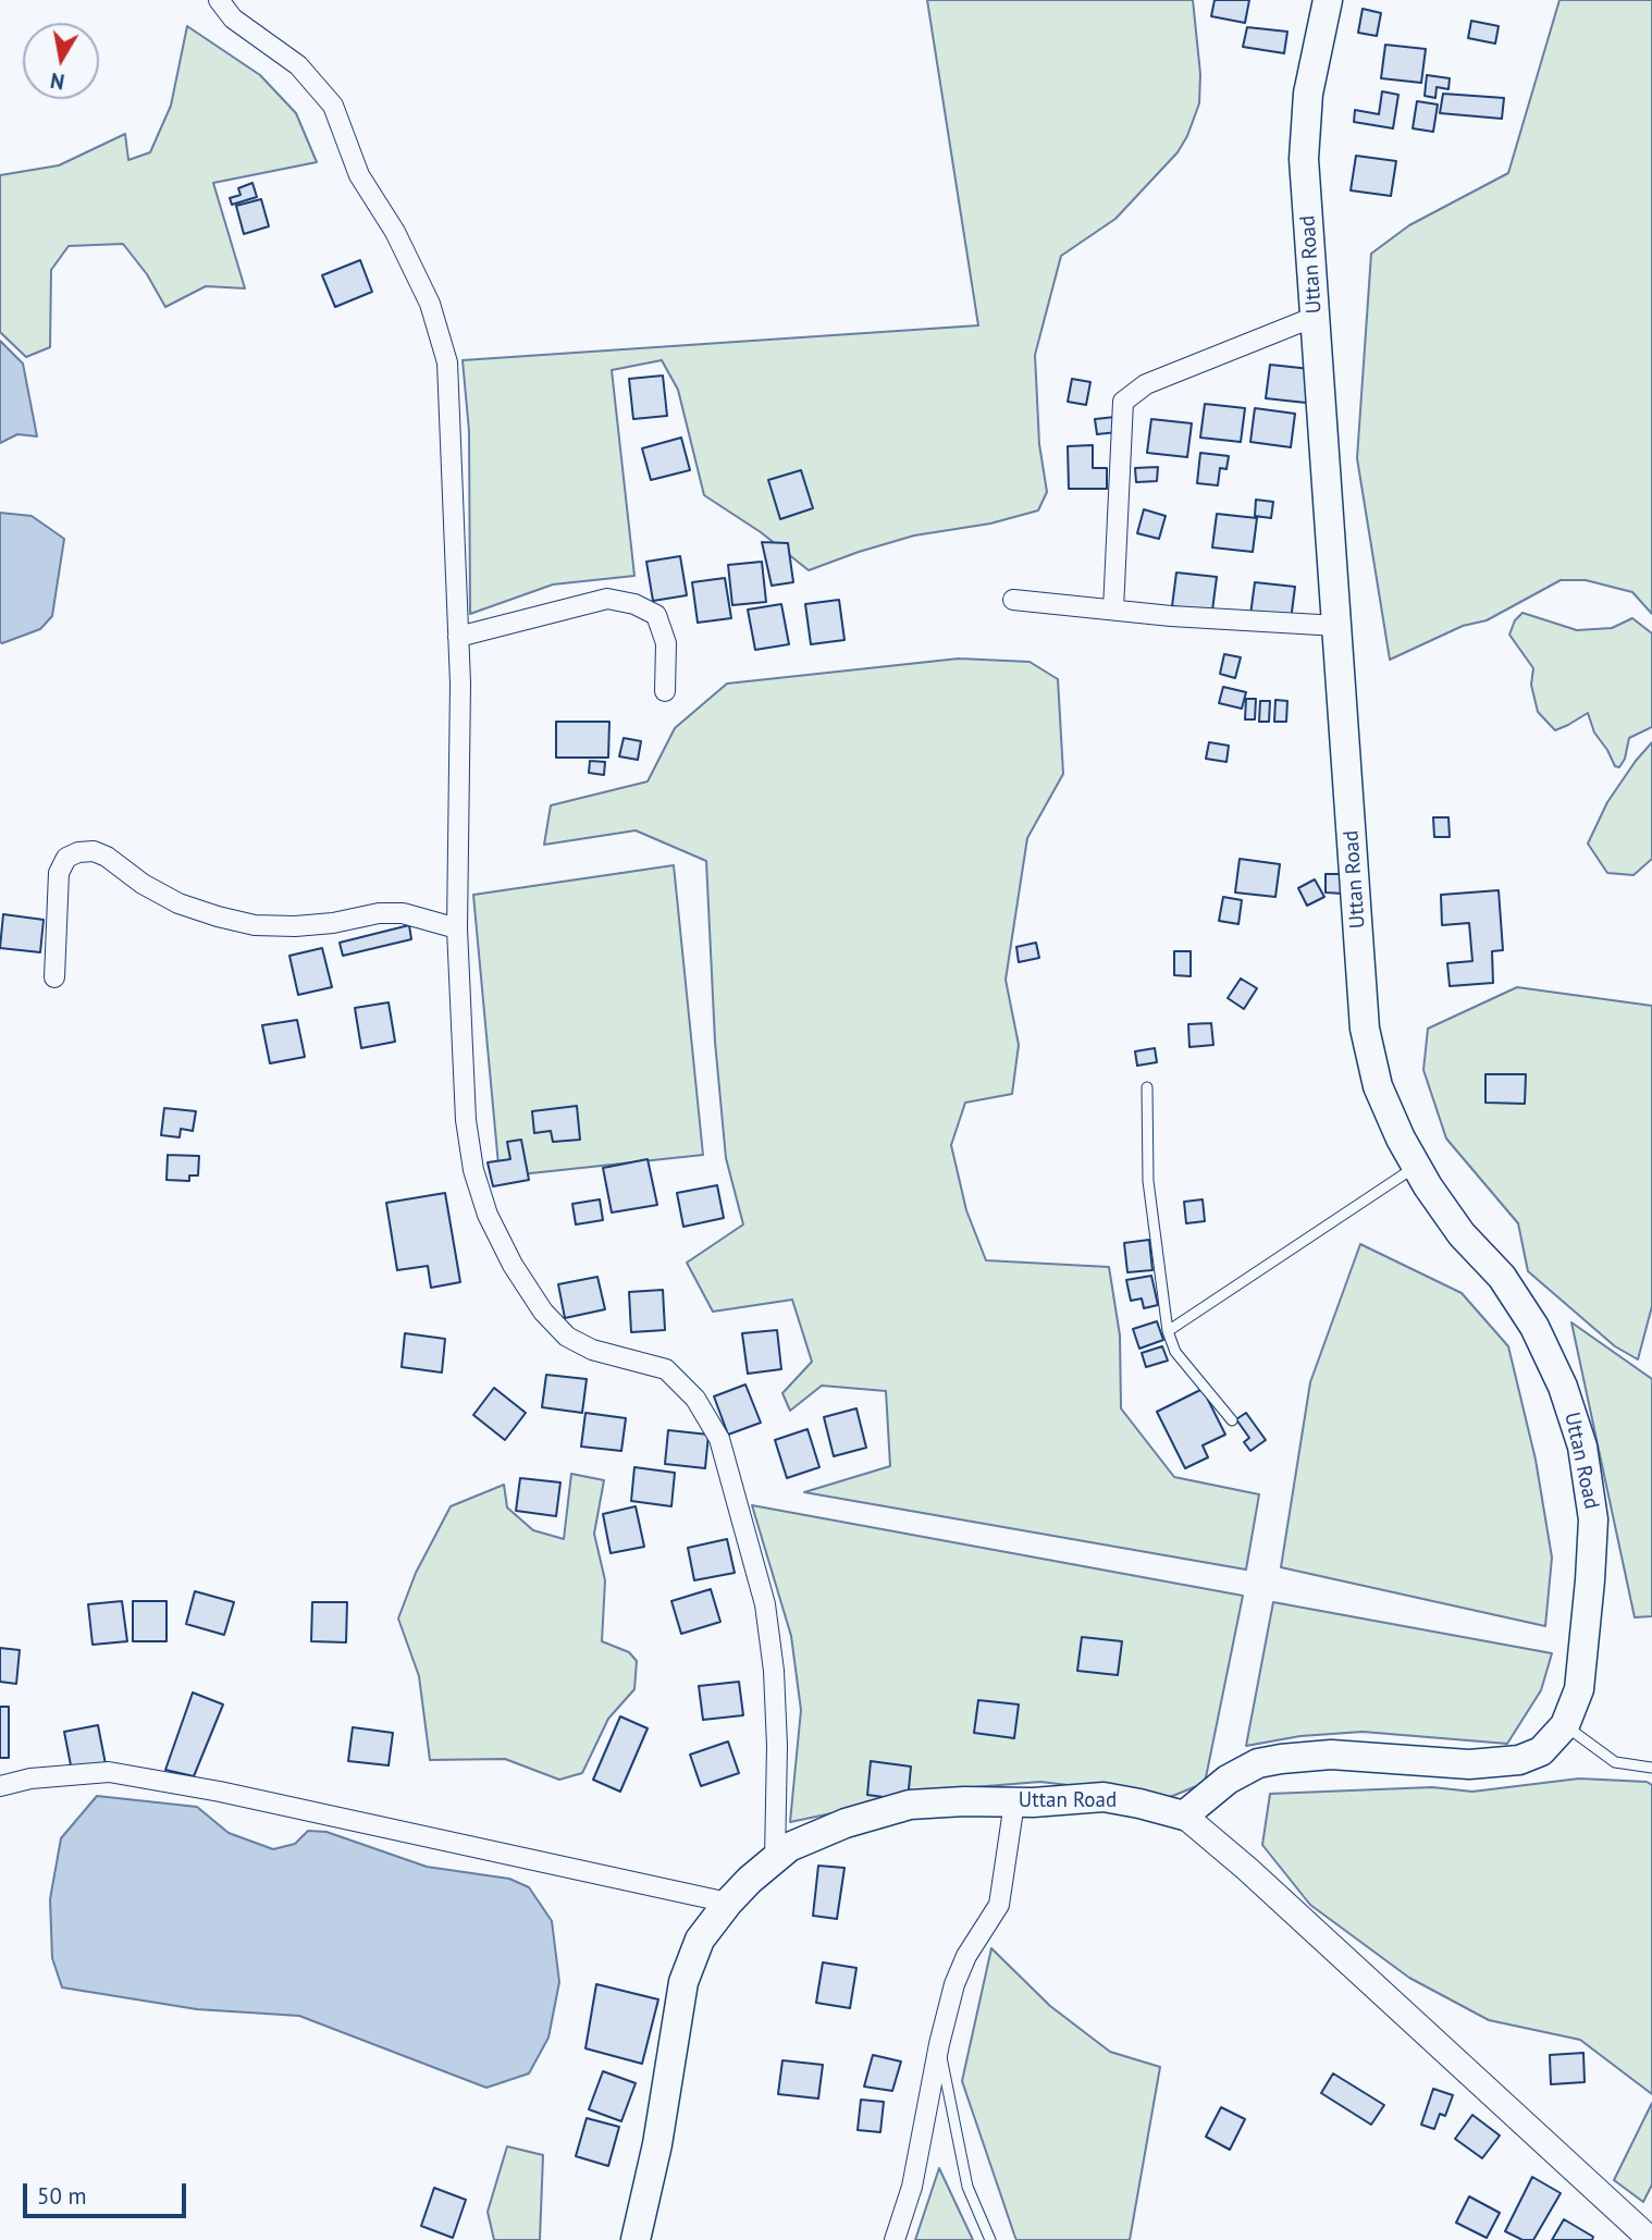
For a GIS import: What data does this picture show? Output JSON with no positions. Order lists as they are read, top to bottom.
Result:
{
  "streets": {
    "main road": ["Uttan Road"]
  },
  "scale_bar": "50 m",
  "north": "bottom"
}
